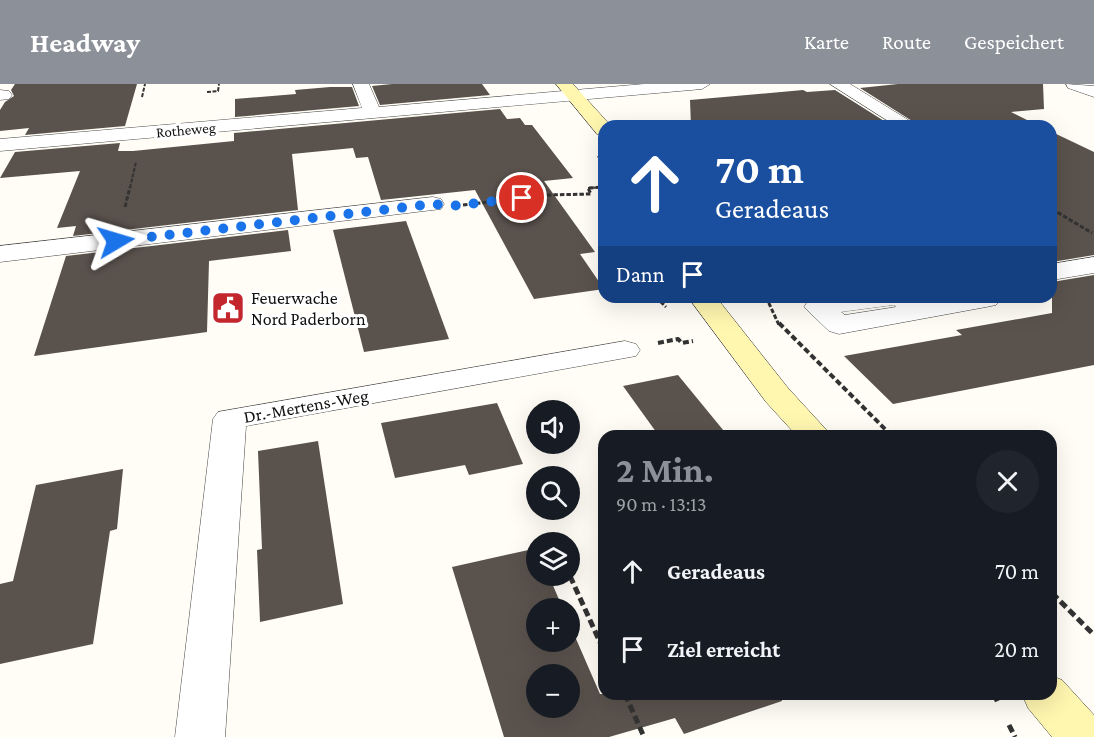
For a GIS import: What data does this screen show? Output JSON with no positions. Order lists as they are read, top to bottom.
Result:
{
  "streets": {
    "street": ["Rotheweg", "Dr.-Mertens-Weg"]
  },
  "places": {
    "public building": ["Feuerwache Nord Paderborn"]
  },
  "page": {
    "header": "Headway",
    "nav": ["Karte", "Route", "Gespeichert"],
    "turn": ["70 m", "Geradeaus"],
    "then": "Dann",
    "map_buttons": ["+", "−"],
    "heading": ["2 Min.", "90 m · 13:13"],
    "list": [
      {
        "name": "Geradeaus",
        "value": "70 m"
      },
      {
        "name": "Ziel erreicht",
        "value": "20 m"
      }
    ]
  }
}
